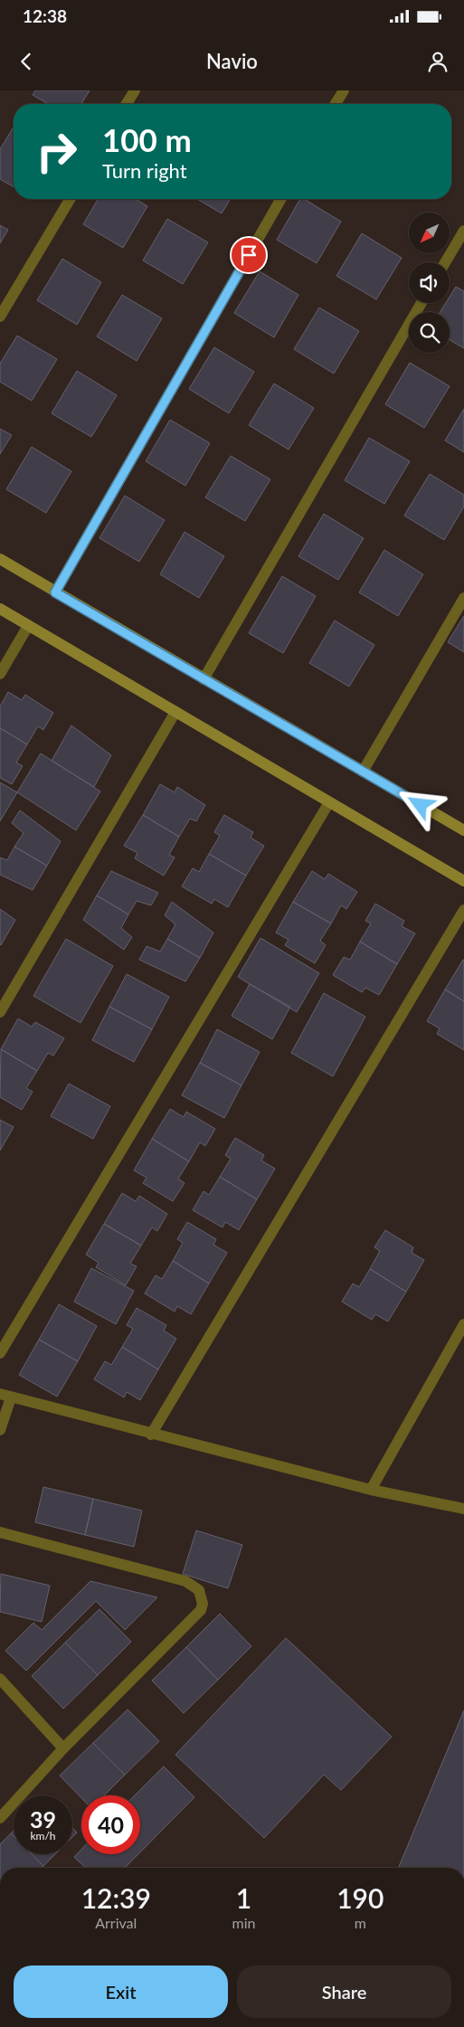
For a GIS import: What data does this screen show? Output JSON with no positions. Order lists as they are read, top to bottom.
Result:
{
  "north": "bottom left",
  "page": {
    "status": "12:38",
    "header": "Navio",
    "turn": ["100 m", "Turn right"],
    "speed": "39 km/h",
    "limit": "40",
    "eta": [
      "12:39",
      "Arrival",
      "1",
      "min",
      "190",
      "m"
    ],
    "buttons": ["Exit", "Share"]
  }
}
